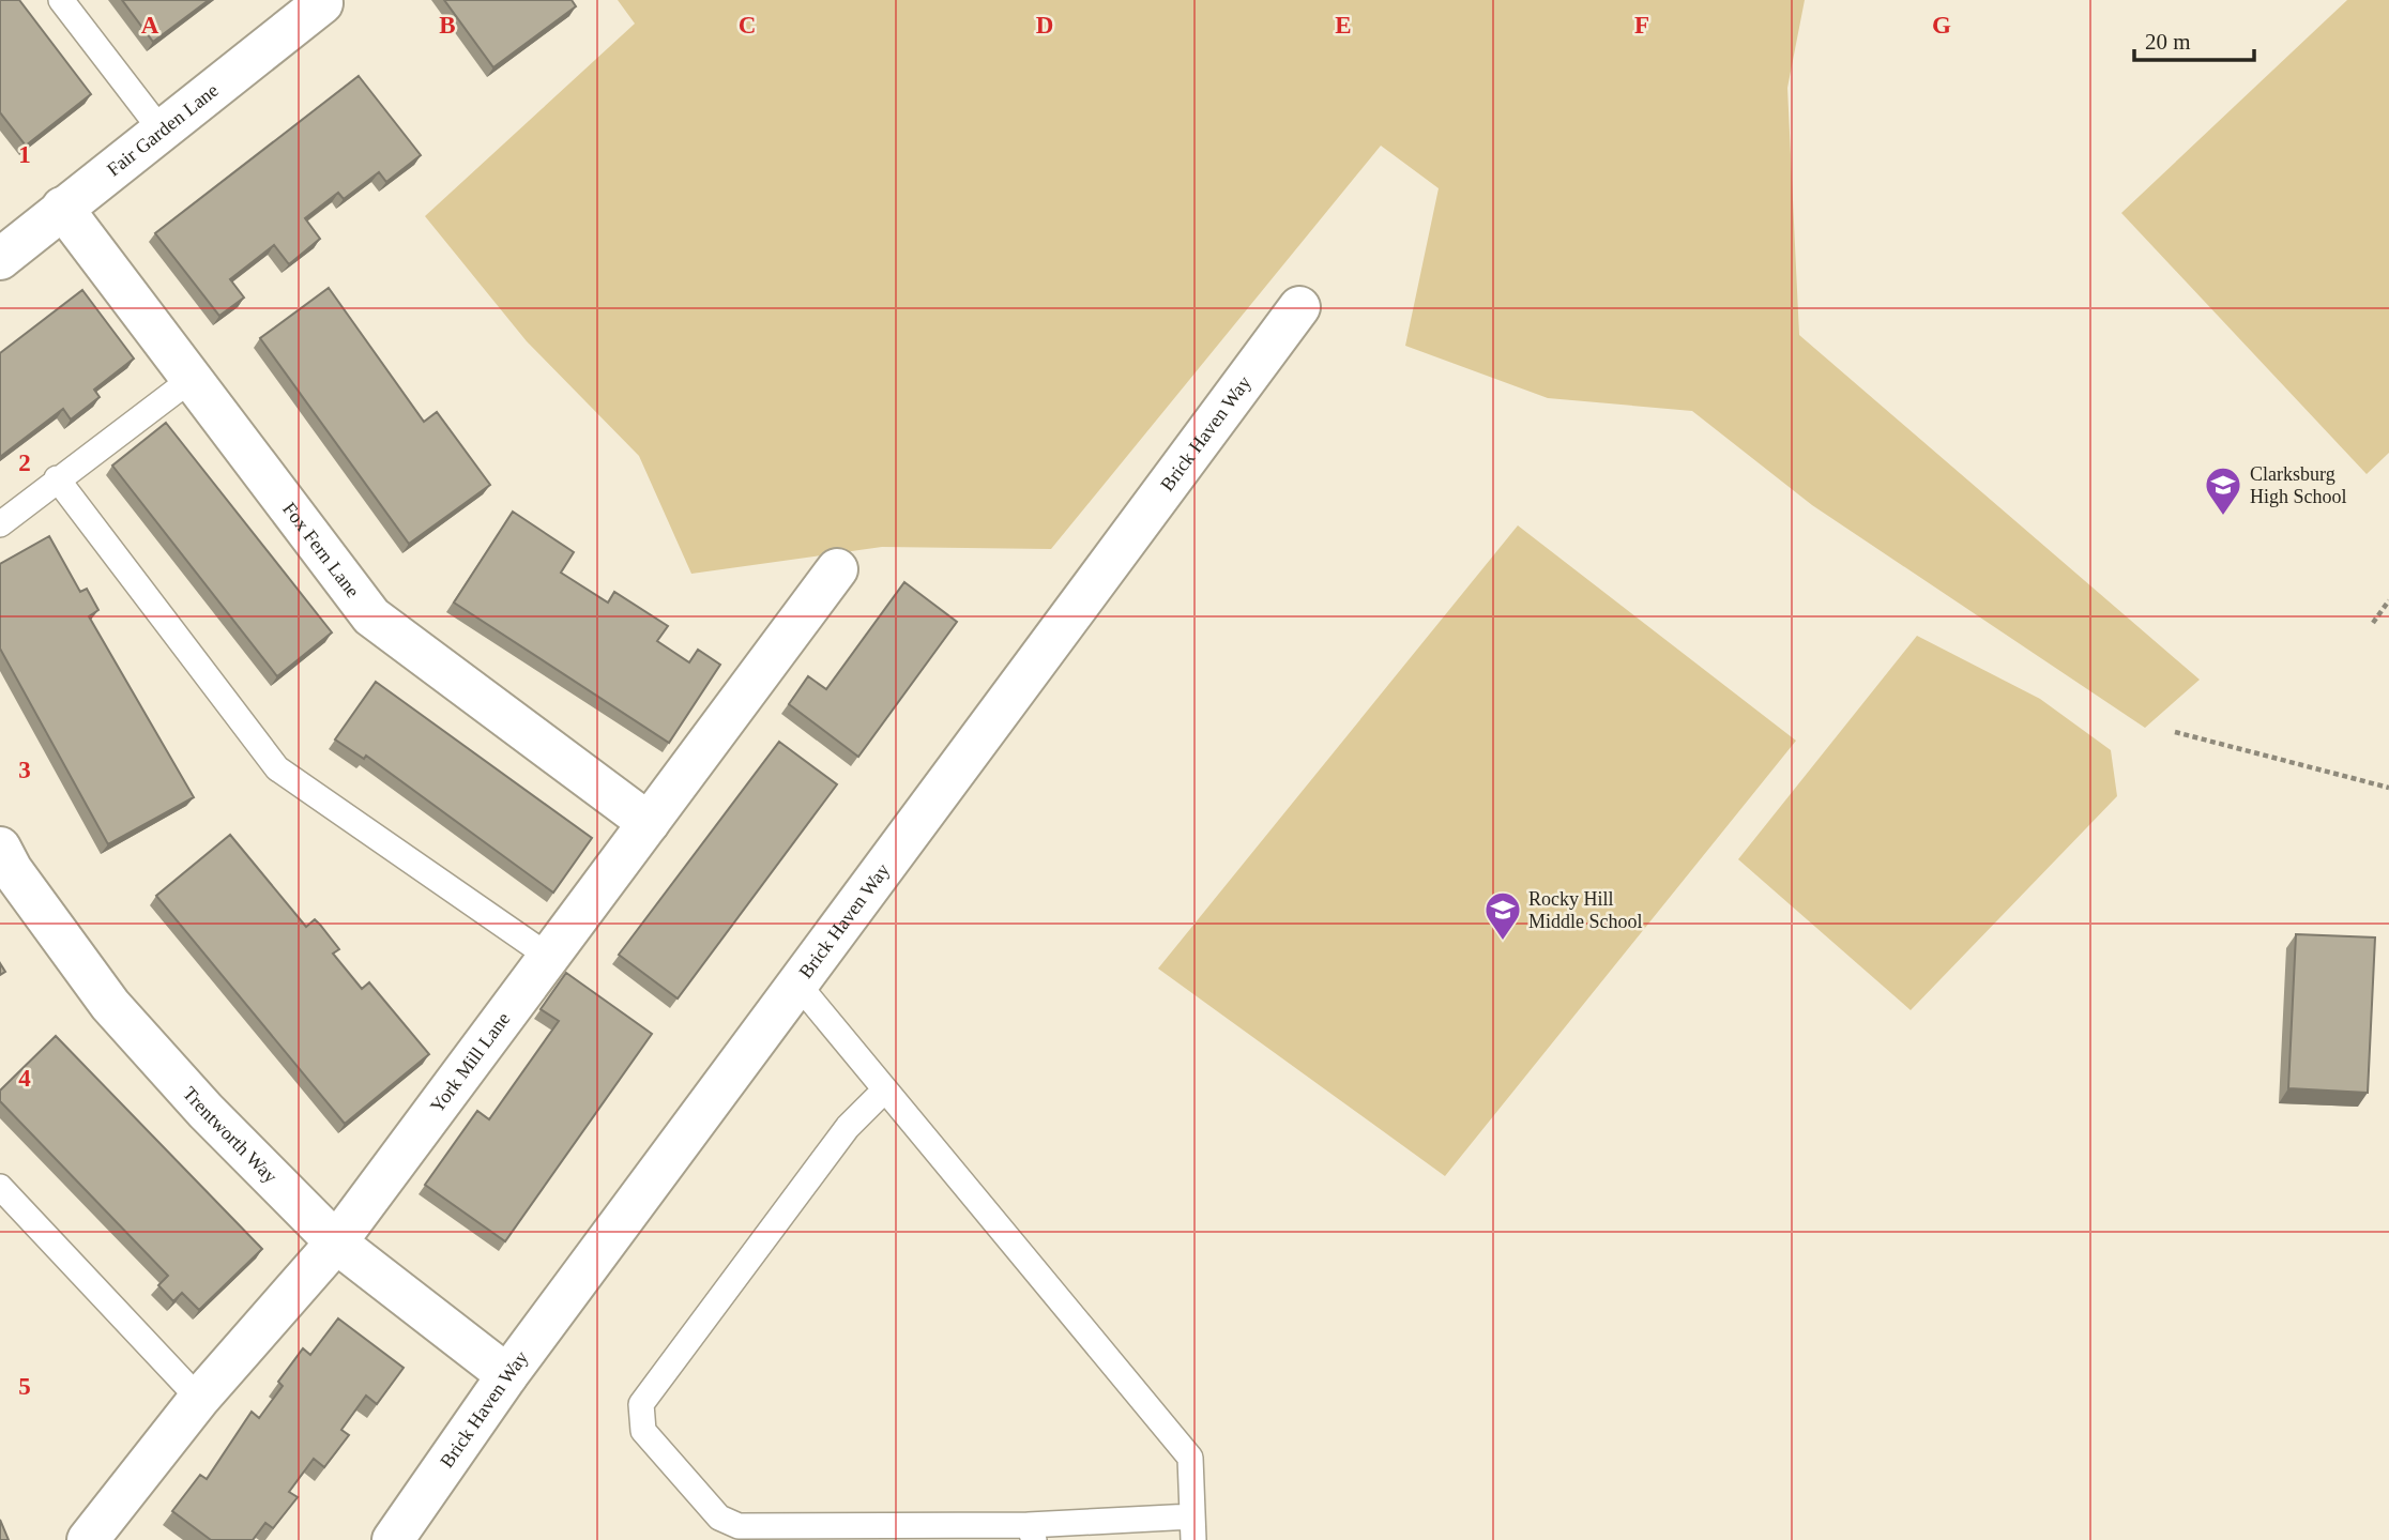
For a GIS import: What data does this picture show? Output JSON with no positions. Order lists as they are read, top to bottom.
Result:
{
  "streets": {
    "street": [
      "Fair Garden Lane",
      "Brick Haven Way",
      "Fox Fern Lane",
      "York Mill Lane",
      "Trentworth Way"
    ]
  },
  "crossings": [
    ["Fair Garden Lane", "Fox Fern Lane"],
    ["Brick Haven Way", "Trentworth Way"],
    ["Fox Fern Lane", "York Mill Lane"],
    ["York Mill Lane", "Trentworth Way"]
  ],
  "places": {
    "school or university": ["Clarksburg High School", "Rocky Hill Middle School"]
  },
  "scale_bar": "20 m",
  "grid": {
    "columns": [
      "A",
      "B",
      "C",
      "D",
      "E",
      "F",
      "G"
    ],
    "rows": [
      "1",
      "2",
      "3",
      "4",
      "5"
    ]
  }
}
